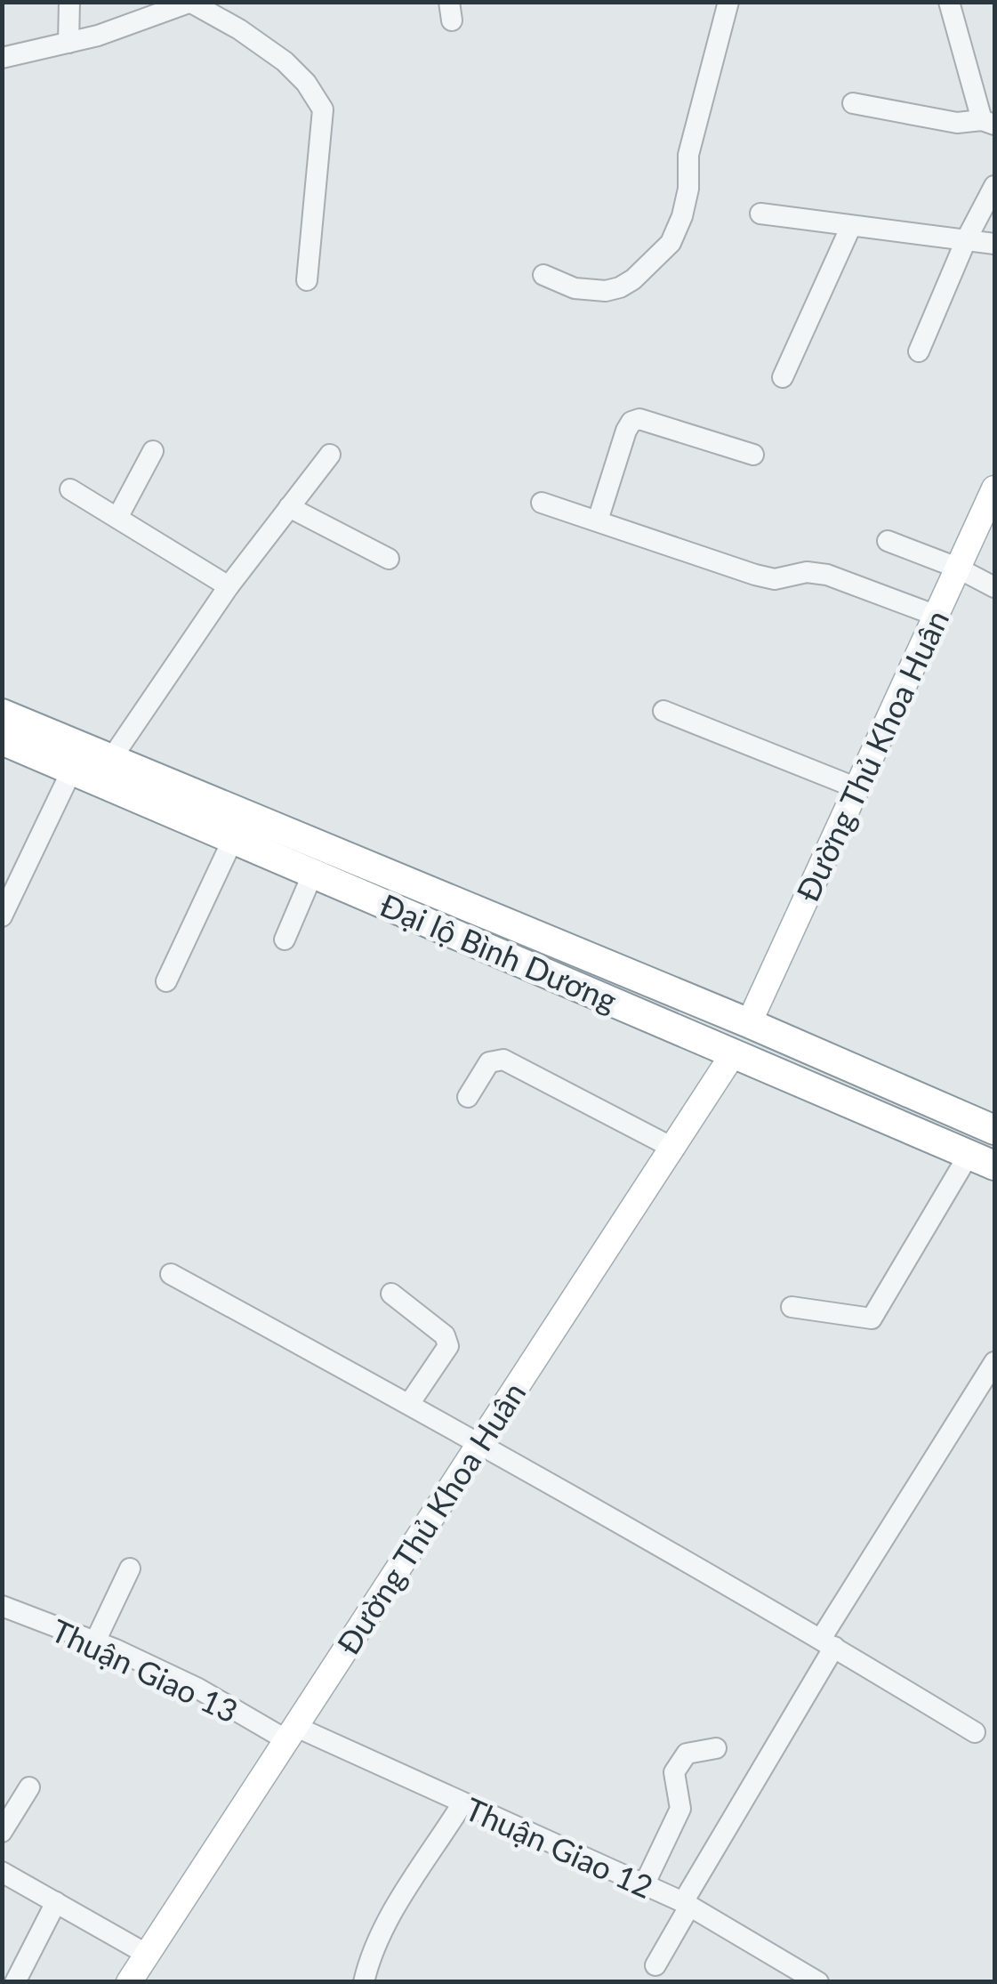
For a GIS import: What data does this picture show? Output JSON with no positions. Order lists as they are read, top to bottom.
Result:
{
  "streets": {
    "highway": ["Đại lộ Bình Dương"],
    "main road": ["Đường Thủ Khoa Huân"],
    "street": ["Thuận Giao 13", "Thuận Giao 12"]
  },
  "crossings": [
    ["Đường Thủ Khoa Huân", "Đại lộ Bình Dương"],
    ["Đường Thủ Khoa Huân", "Thuận Giao 13"],
    ["Đường Thủ Khoa Huân", "Thuận Giao 12"],
    ["Thuận Giao 13", "Thuận Giao 12"]
  ]
}
